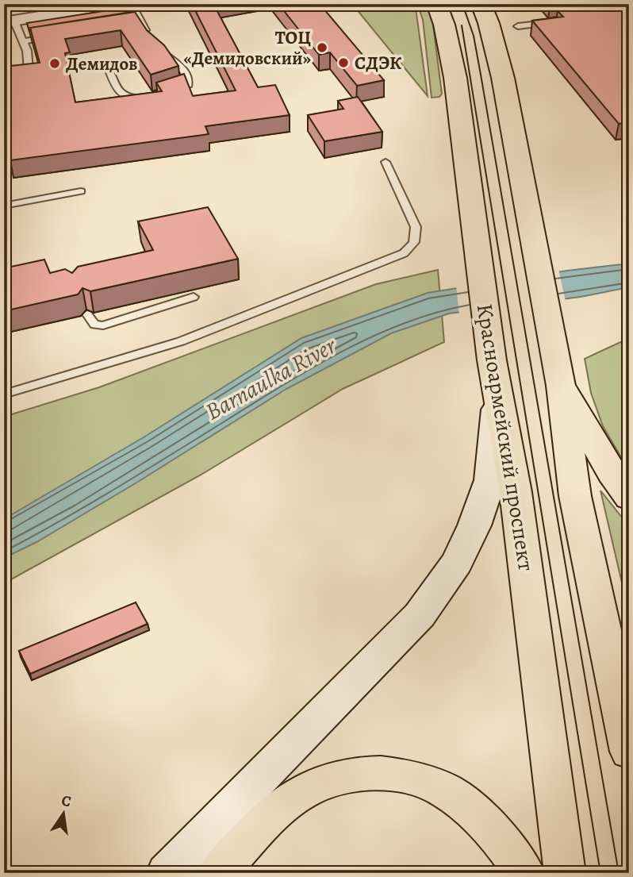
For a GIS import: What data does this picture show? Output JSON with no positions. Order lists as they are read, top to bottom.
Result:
{
  "streets": {
    "main road": ["Красноармейский проспект"]
  },
  "water": ["Barnaulka River"],
  "places": ["ТОЦ «Демидовский»", "СДЭК", "Демидов"],
  "north": "top"
}
